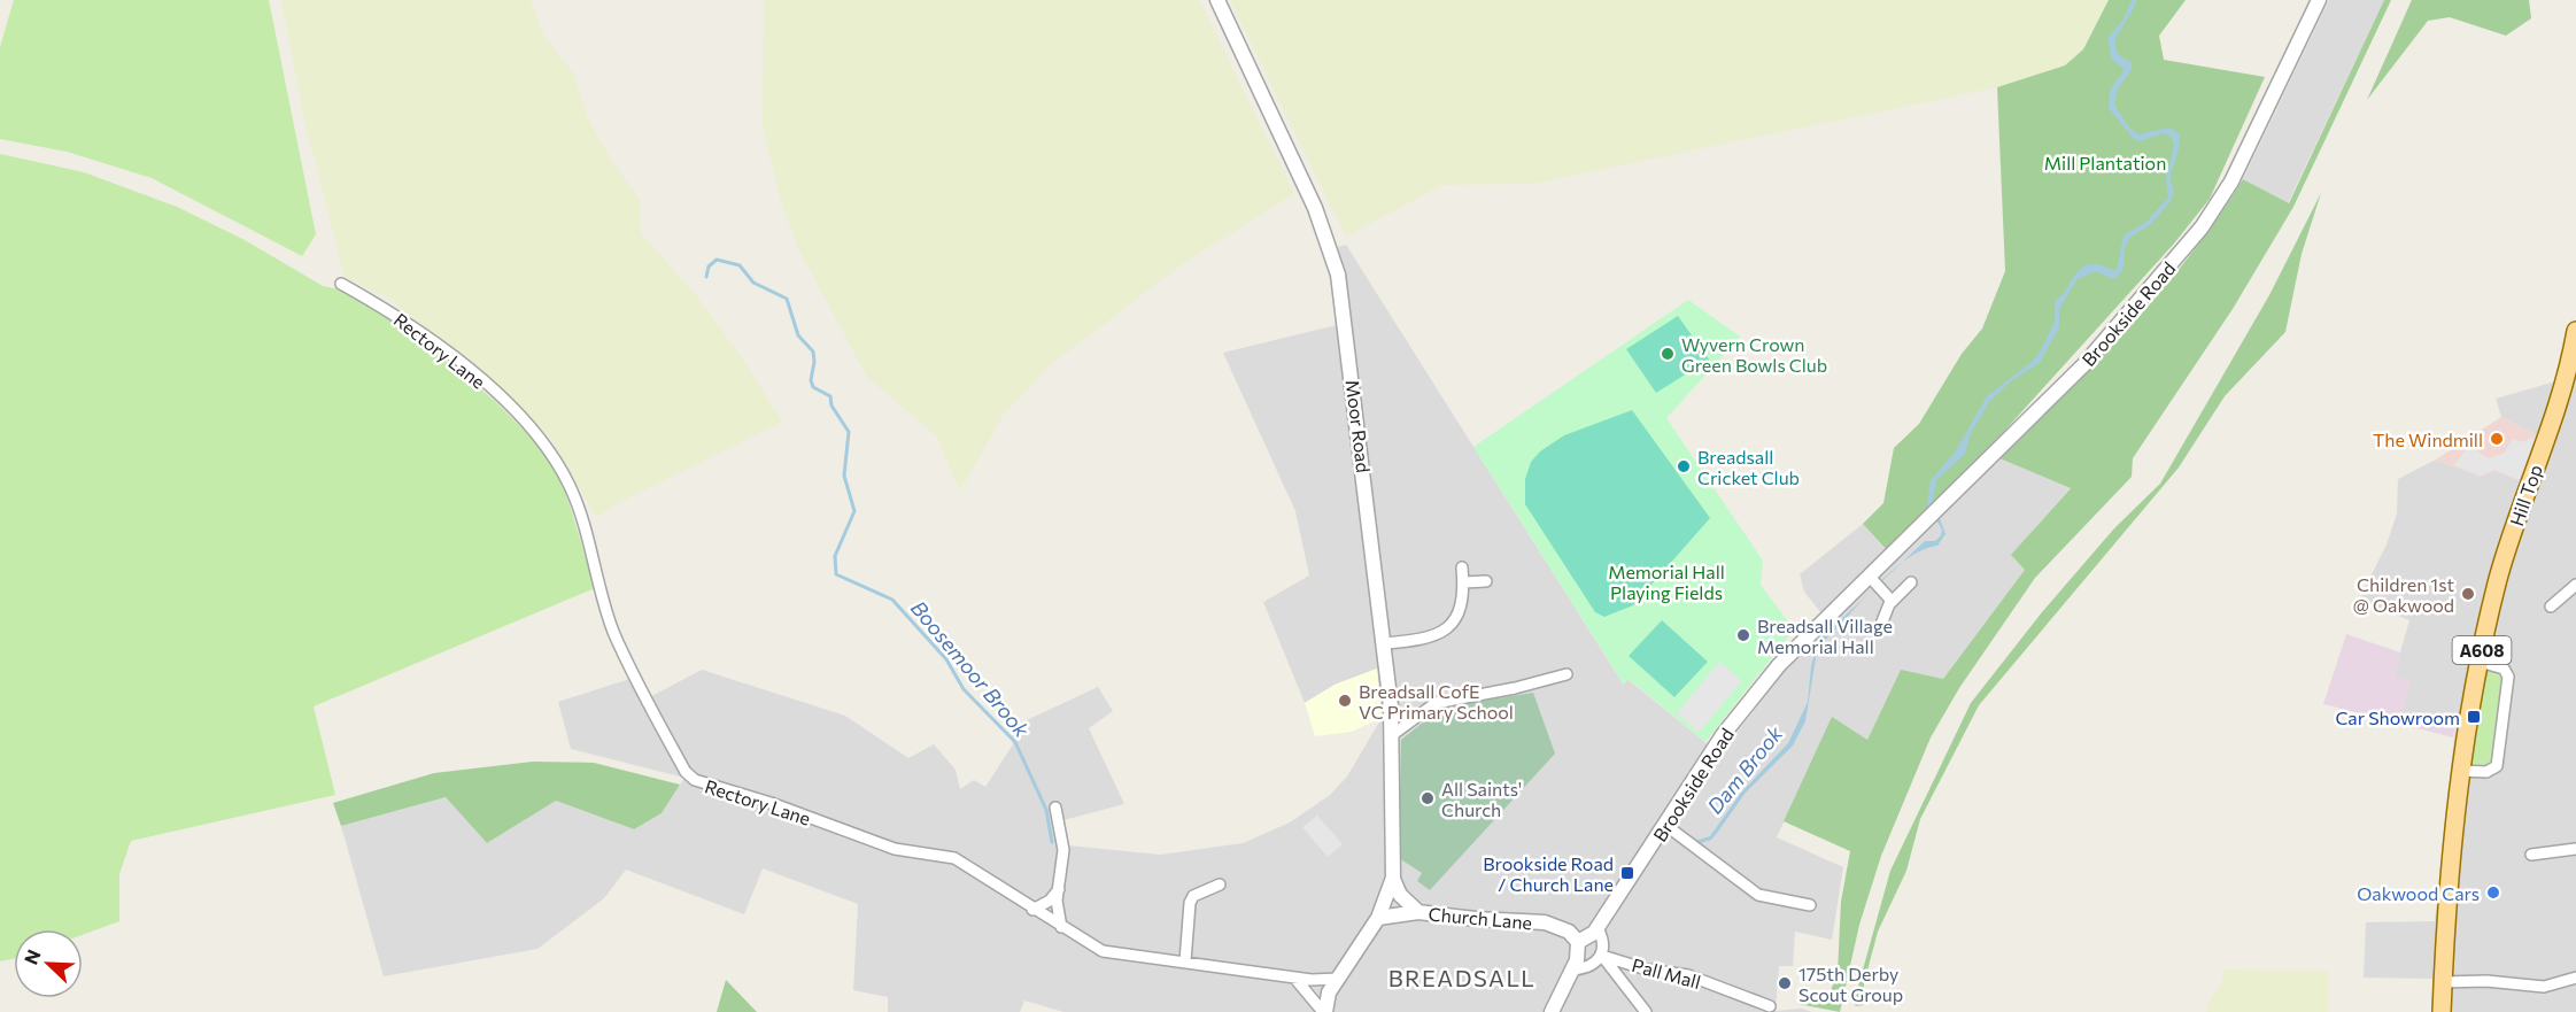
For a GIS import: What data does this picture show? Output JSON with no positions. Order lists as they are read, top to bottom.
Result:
{
  "streets": {
    "main road": ["Hill Top", "A608"],
    "street": [
      "Brookside Road",
      "Rectory Lane",
      "Moor Road",
      "Church Lane",
      "Pall Mall"
    ]
  },
  "crossings": [
    ["Brookside Road", "Church Lane"],
    ["Rectory Lane", "Moor Road"],
    ["Moor Road", "Church Lane"]
  ],
  "districts": ["BREADSALL"],
  "water": ["Boosemoor Brook", "Dam Brook"],
  "parks": ["Mill Plantation", "Memorial Hall Playing Fields"],
  "places": {
    "other": [
      "Wyvern Crown Green Bowls Club",
      "The Windmill",
      "Breadsall Cricket Club",
      "Children 1st @ Oakwood",
      "Breadsall Village Memorial Hall",
      "Breadsall CofE VC Primary School",
      "All Saints' Church",
      "Oakwood Cars",
      "175th Derby Scout Group"
    ],
    "transit": ["Car Showroom", "Brookside Road / Church Lane"]
  },
  "north": "top left"
}
